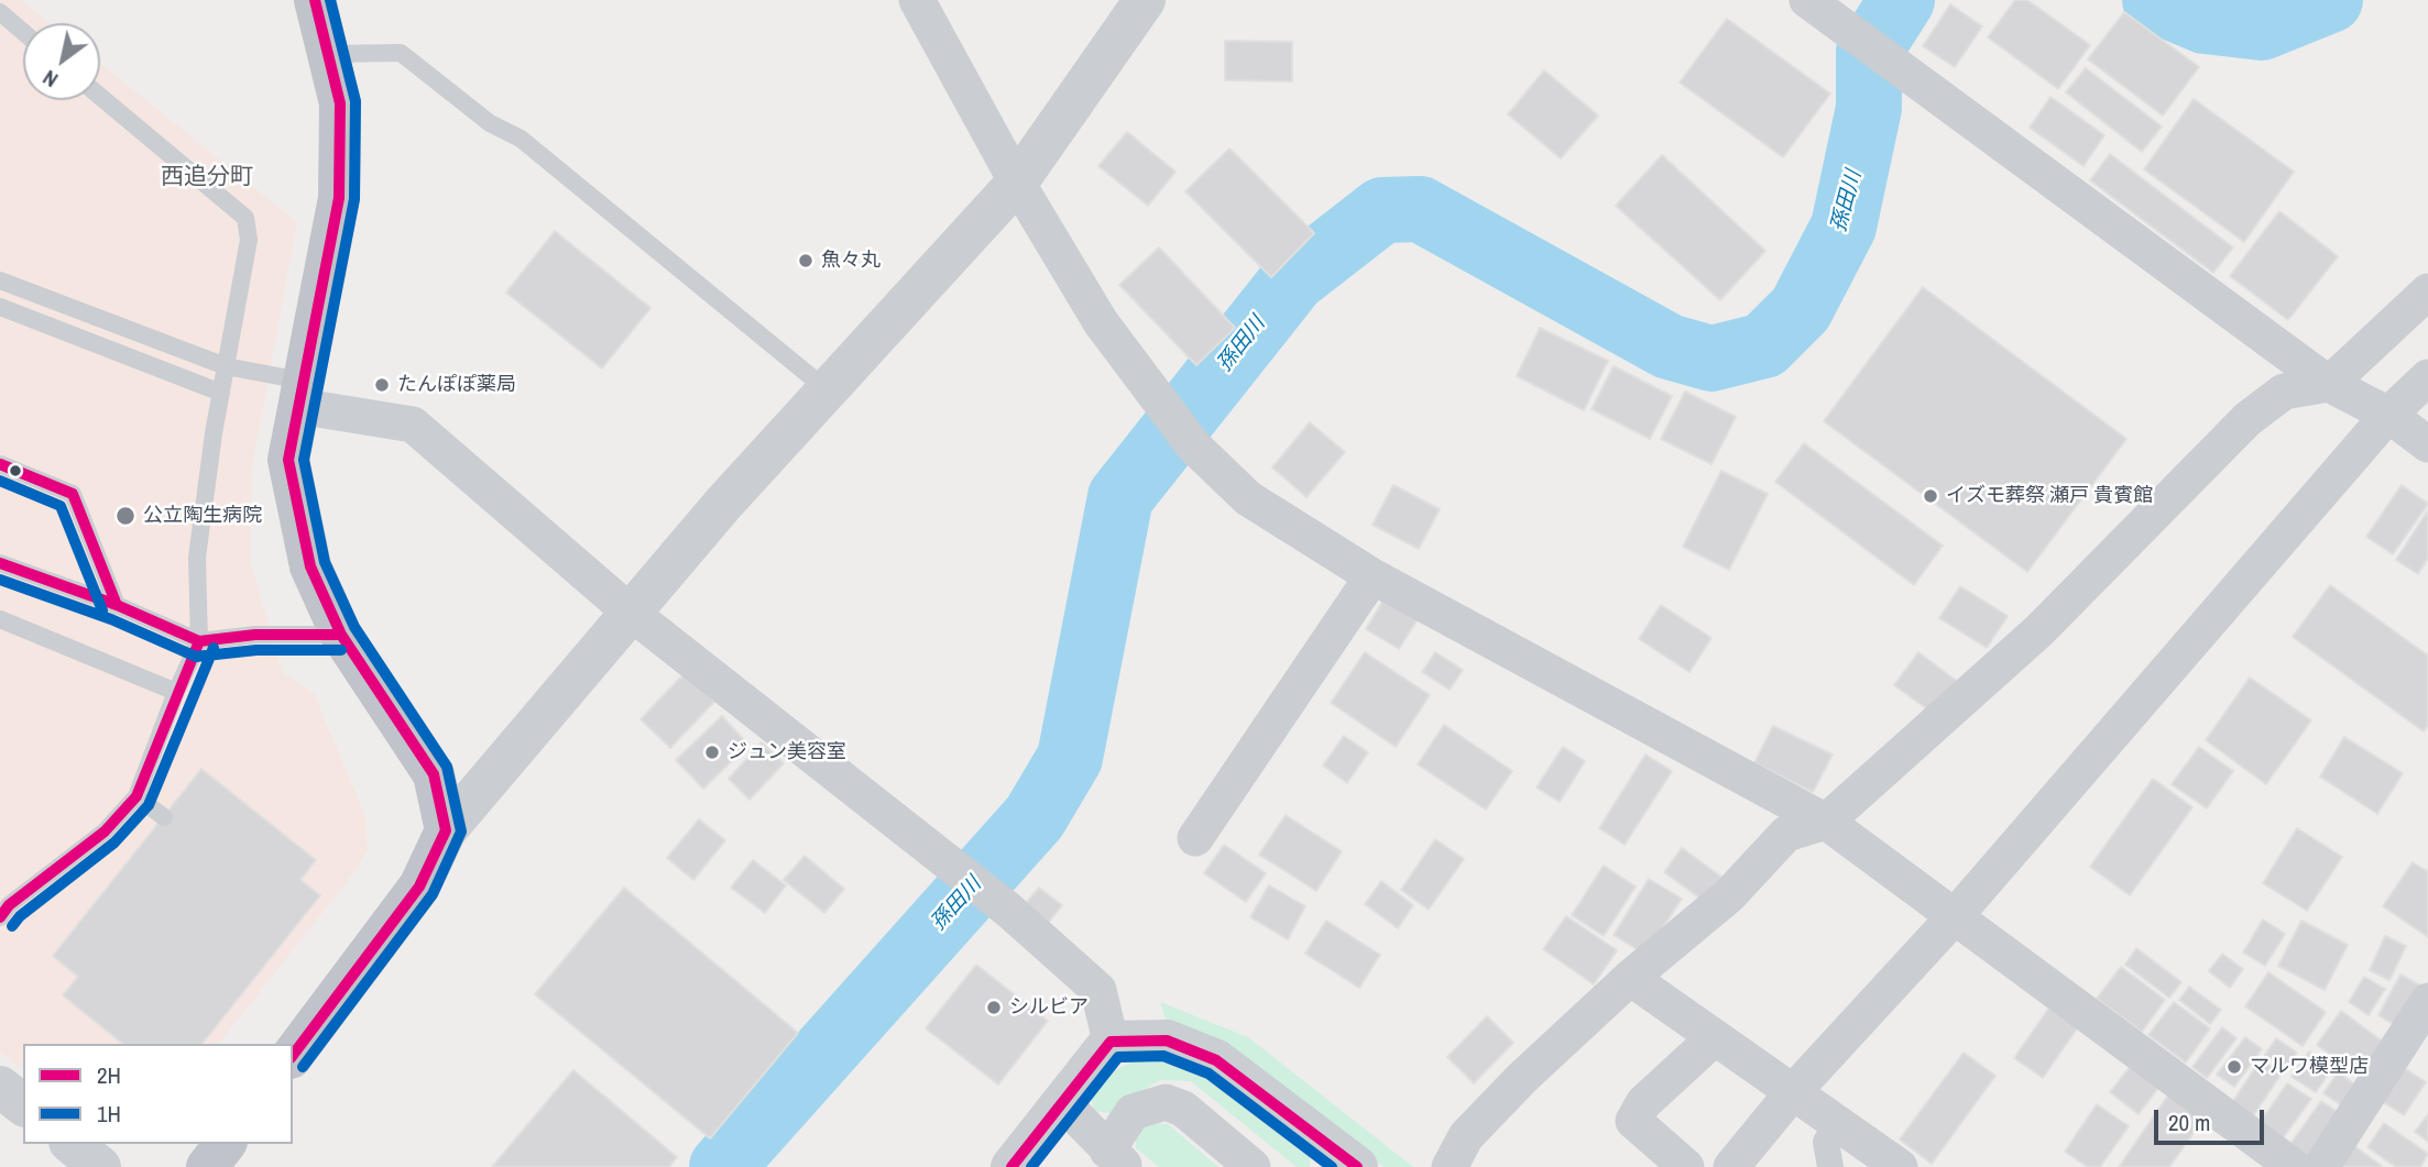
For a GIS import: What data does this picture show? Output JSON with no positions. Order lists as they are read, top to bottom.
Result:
{
  "districts": ["西追分町"],
  "water": ["孫田川"],
  "places": [
    "魚々丸",
    "たんぽぽ薬局",
    "イズモ葬祭 瀬戸 貴賓館",
    "公立陶生病院",
    "ジュン美容室",
    "シルビア",
    "マルワ模型店"
  ],
  "lines": ["transit line 2H", "transit line 1H"],
  "legend": ["2H", "1H"],
  "scale_bar": "20 m",
  "north": "bottom left"
}
